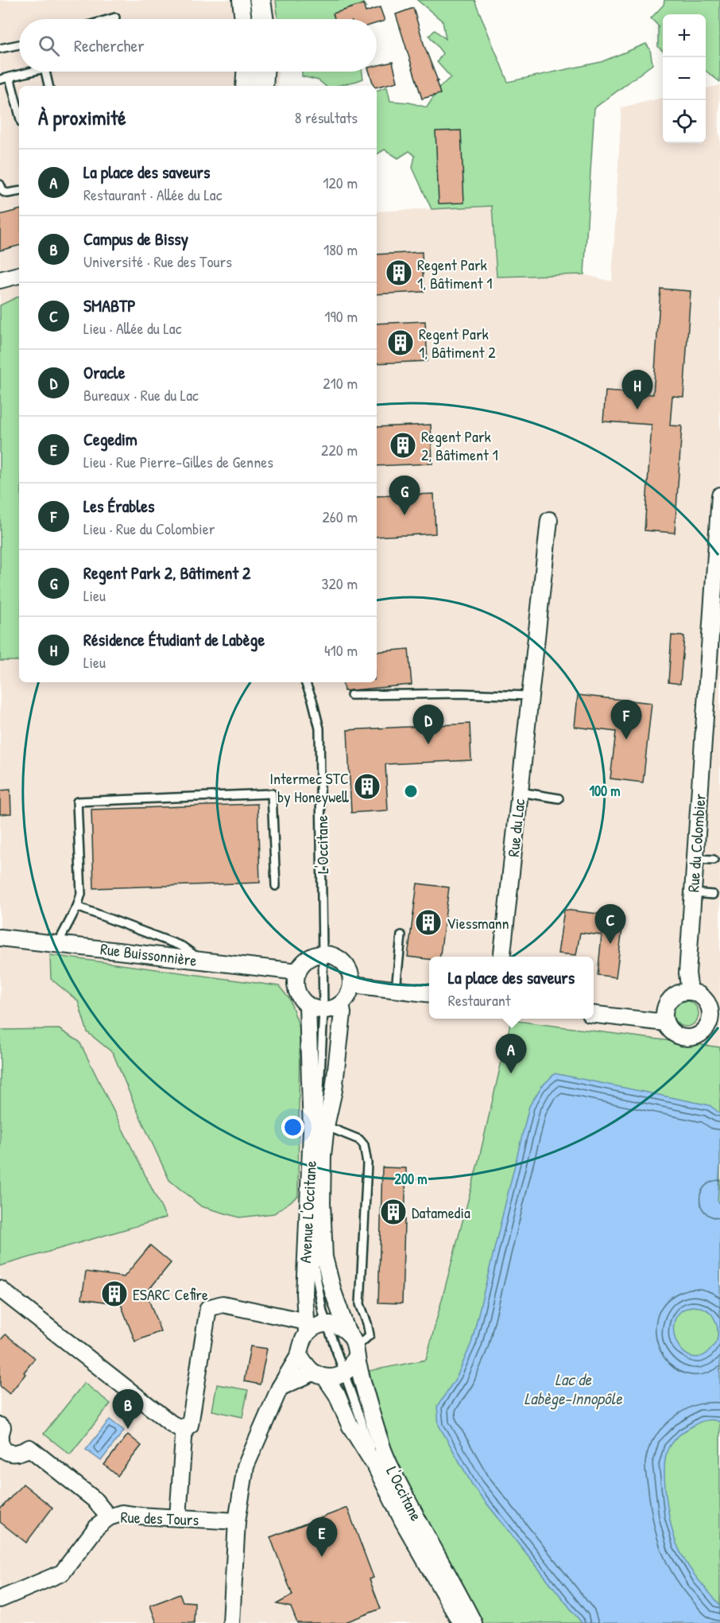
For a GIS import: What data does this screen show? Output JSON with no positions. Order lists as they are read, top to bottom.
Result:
{
  "streets": {
    "street": [
      "Rue du Lac",
      "Rue du Colombier",
      "L'Occitane",
      "Rue Buissonnière",
      "Avenue L'Occitane",
      "Rue des Tours"
    ]
  },
  "crossings": [
    ["L'Occitane", "Avenue L'Occitane"]
  ],
  "water": ["Lac de Labège-Innopôle"],
  "places": {
    "building": [
      "Regent Park 1, Bâtiment 1",
      "Regent Park 1, Bâtiment 2",
      "Regent Park 2, Bâtiment 1",
      "Intermec STC by Honeywell",
      "Viessmann",
      "Datamedia",
      "ESARC Cefire"
    ]
  },
  "page": {
    "map_buttons": ["+", "−"],
    "search": "Rechercher",
    "heading": ["À proximité", "8 résultats"],
    "list": [
      {
        "mark": "A",
        "name": "La place des saveurs",
        "note": "Restaurant · Allée du Lac",
        "value": "120 m"
      },
      {
        "mark": "B",
        "name": "Campus de Bissy",
        "note": "Université · Rue des Tours",
        "value": "180 m"
      },
      {
        "mark": "C",
        "name": "SMABTP",
        "note": "Lieu · Allée du Lac",
        "value": "190 m"
      },
      {
        "mark": "D",
        "name": "Oracle",
        "note": "Bureaux · Rue du Lac",
        "value": "210 m"
      },
      {
        "mark": "E",
        "name": "Cegedim",
        "note": "Lieu · Rue Pierre-Gilles de Gennes",
        "value": "220 m"
      },
      {
        "mark": "F",
        "name": "Les Érables",
        "note": "Lieu · Rue du Colombier",
        "value": "260 m"
      },
      {
        "mark": "G",
        "name": "Regent Park 2, Bâtiment 2",
        "note": "Lieu",
        "value": "320 m"
      },
      {
        "mark": "H",
        "name": "Résidence Étudiant de Labège",
        "note": "Lieu",
        "value": "410 m"
      }
    ],
    "pins": [
      "H",
      "G",
      "F",
      "D",
      "C",
      "A",
      "B",
      "E"
    ],
    "popup": ["La place des saveurs", "Restaurant"]
  },
  "rings": ["100 m", "200 m"]
}
